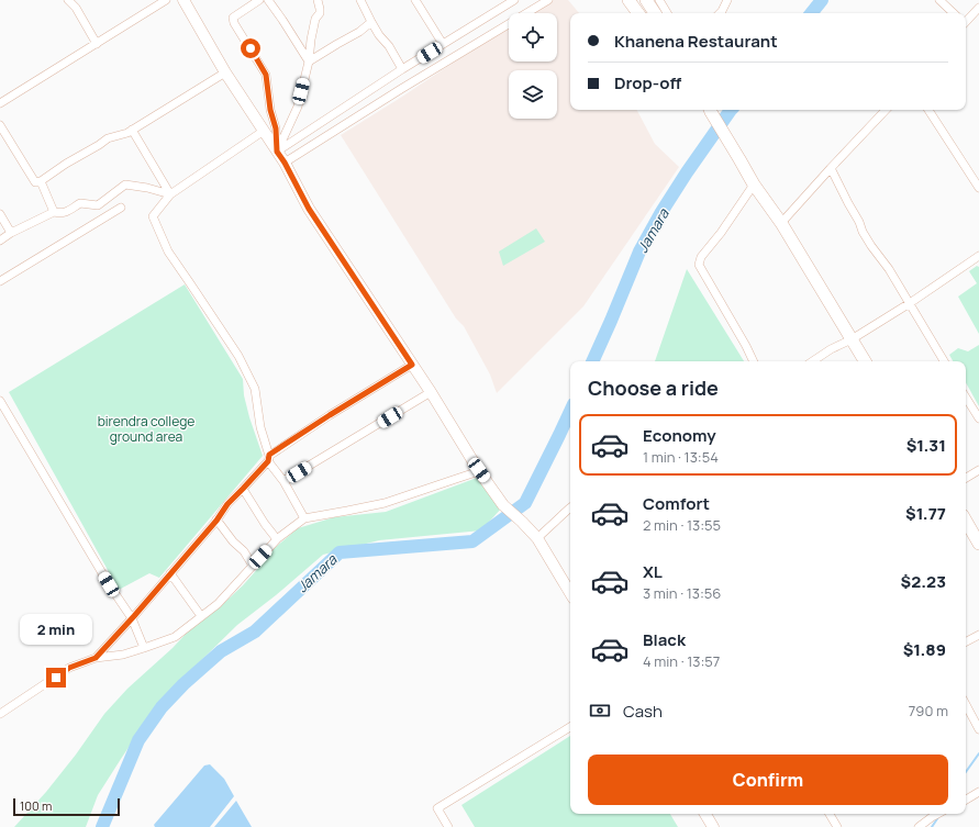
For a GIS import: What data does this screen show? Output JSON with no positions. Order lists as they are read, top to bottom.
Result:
{
  "water": ["Jamara"],
  "parks": ["birendra college ground area"],
  "scale_bar": "100 m",
  "page": {
    "banner": ["Khanena Restaurant", "Drop-off"],
    "heading": "Choose a ride",
    "list": [
      {
        "name": "Economy",
        "note": "1 min · 13:54",
        "value": "$1.31"
      },
      {
        "name": "Comfort",
        "note": "2 min · 13:55",
        "value": "$1.77"
      },
      {
        "name": "XL",
        "note": "3 min · 13:56",
        "value": "$2.23"
      },
      {
        "name": "Black",
        "note": "4 min · 13:57",
        "value": "$1.89"
      }
    ],
    "bubble": "2 min",
    "pay": ["Cash", "790 m"],
    "buttons": "Confirm",
    "scale": "100 m"
  }
}
